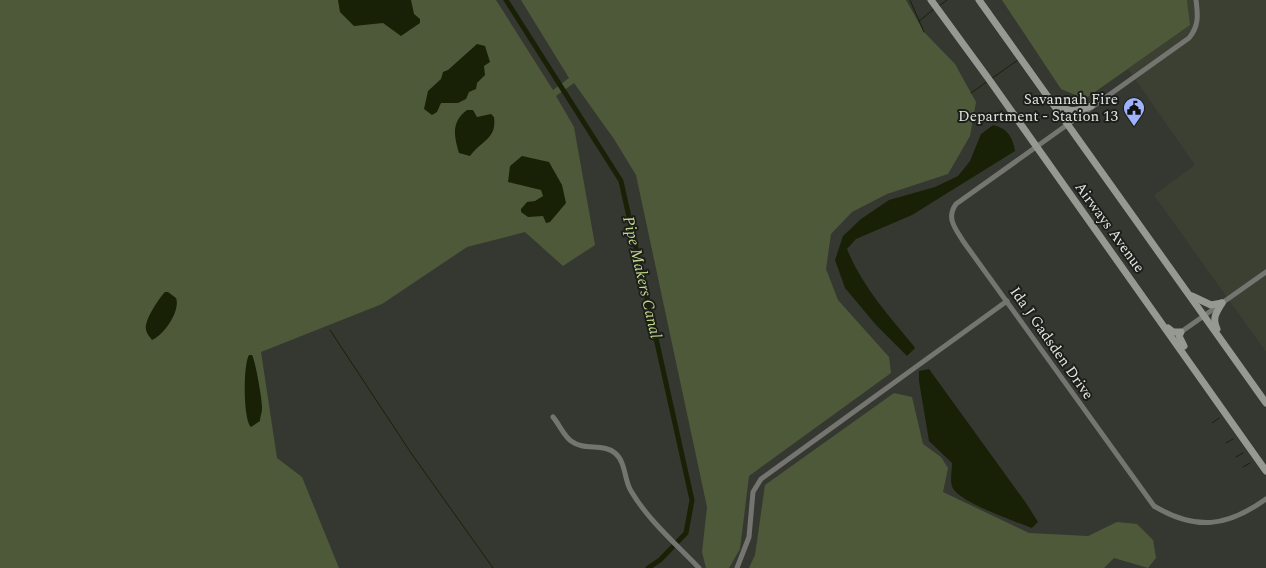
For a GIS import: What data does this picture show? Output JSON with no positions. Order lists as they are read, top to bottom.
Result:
{
  "streets": {
    "main road": ["Airways Avenue"],
    "street": ["Ida J Gadsden Drive"]
  },
  "crossings": [
    ["Airways Avenue", "Ida J Gadsden Drive"]
  ],
  "water": ["Pipe Makers Canal"],
  "places": {
    "public building": ["Savannah Fire Department - Station 13"]
  }
}
